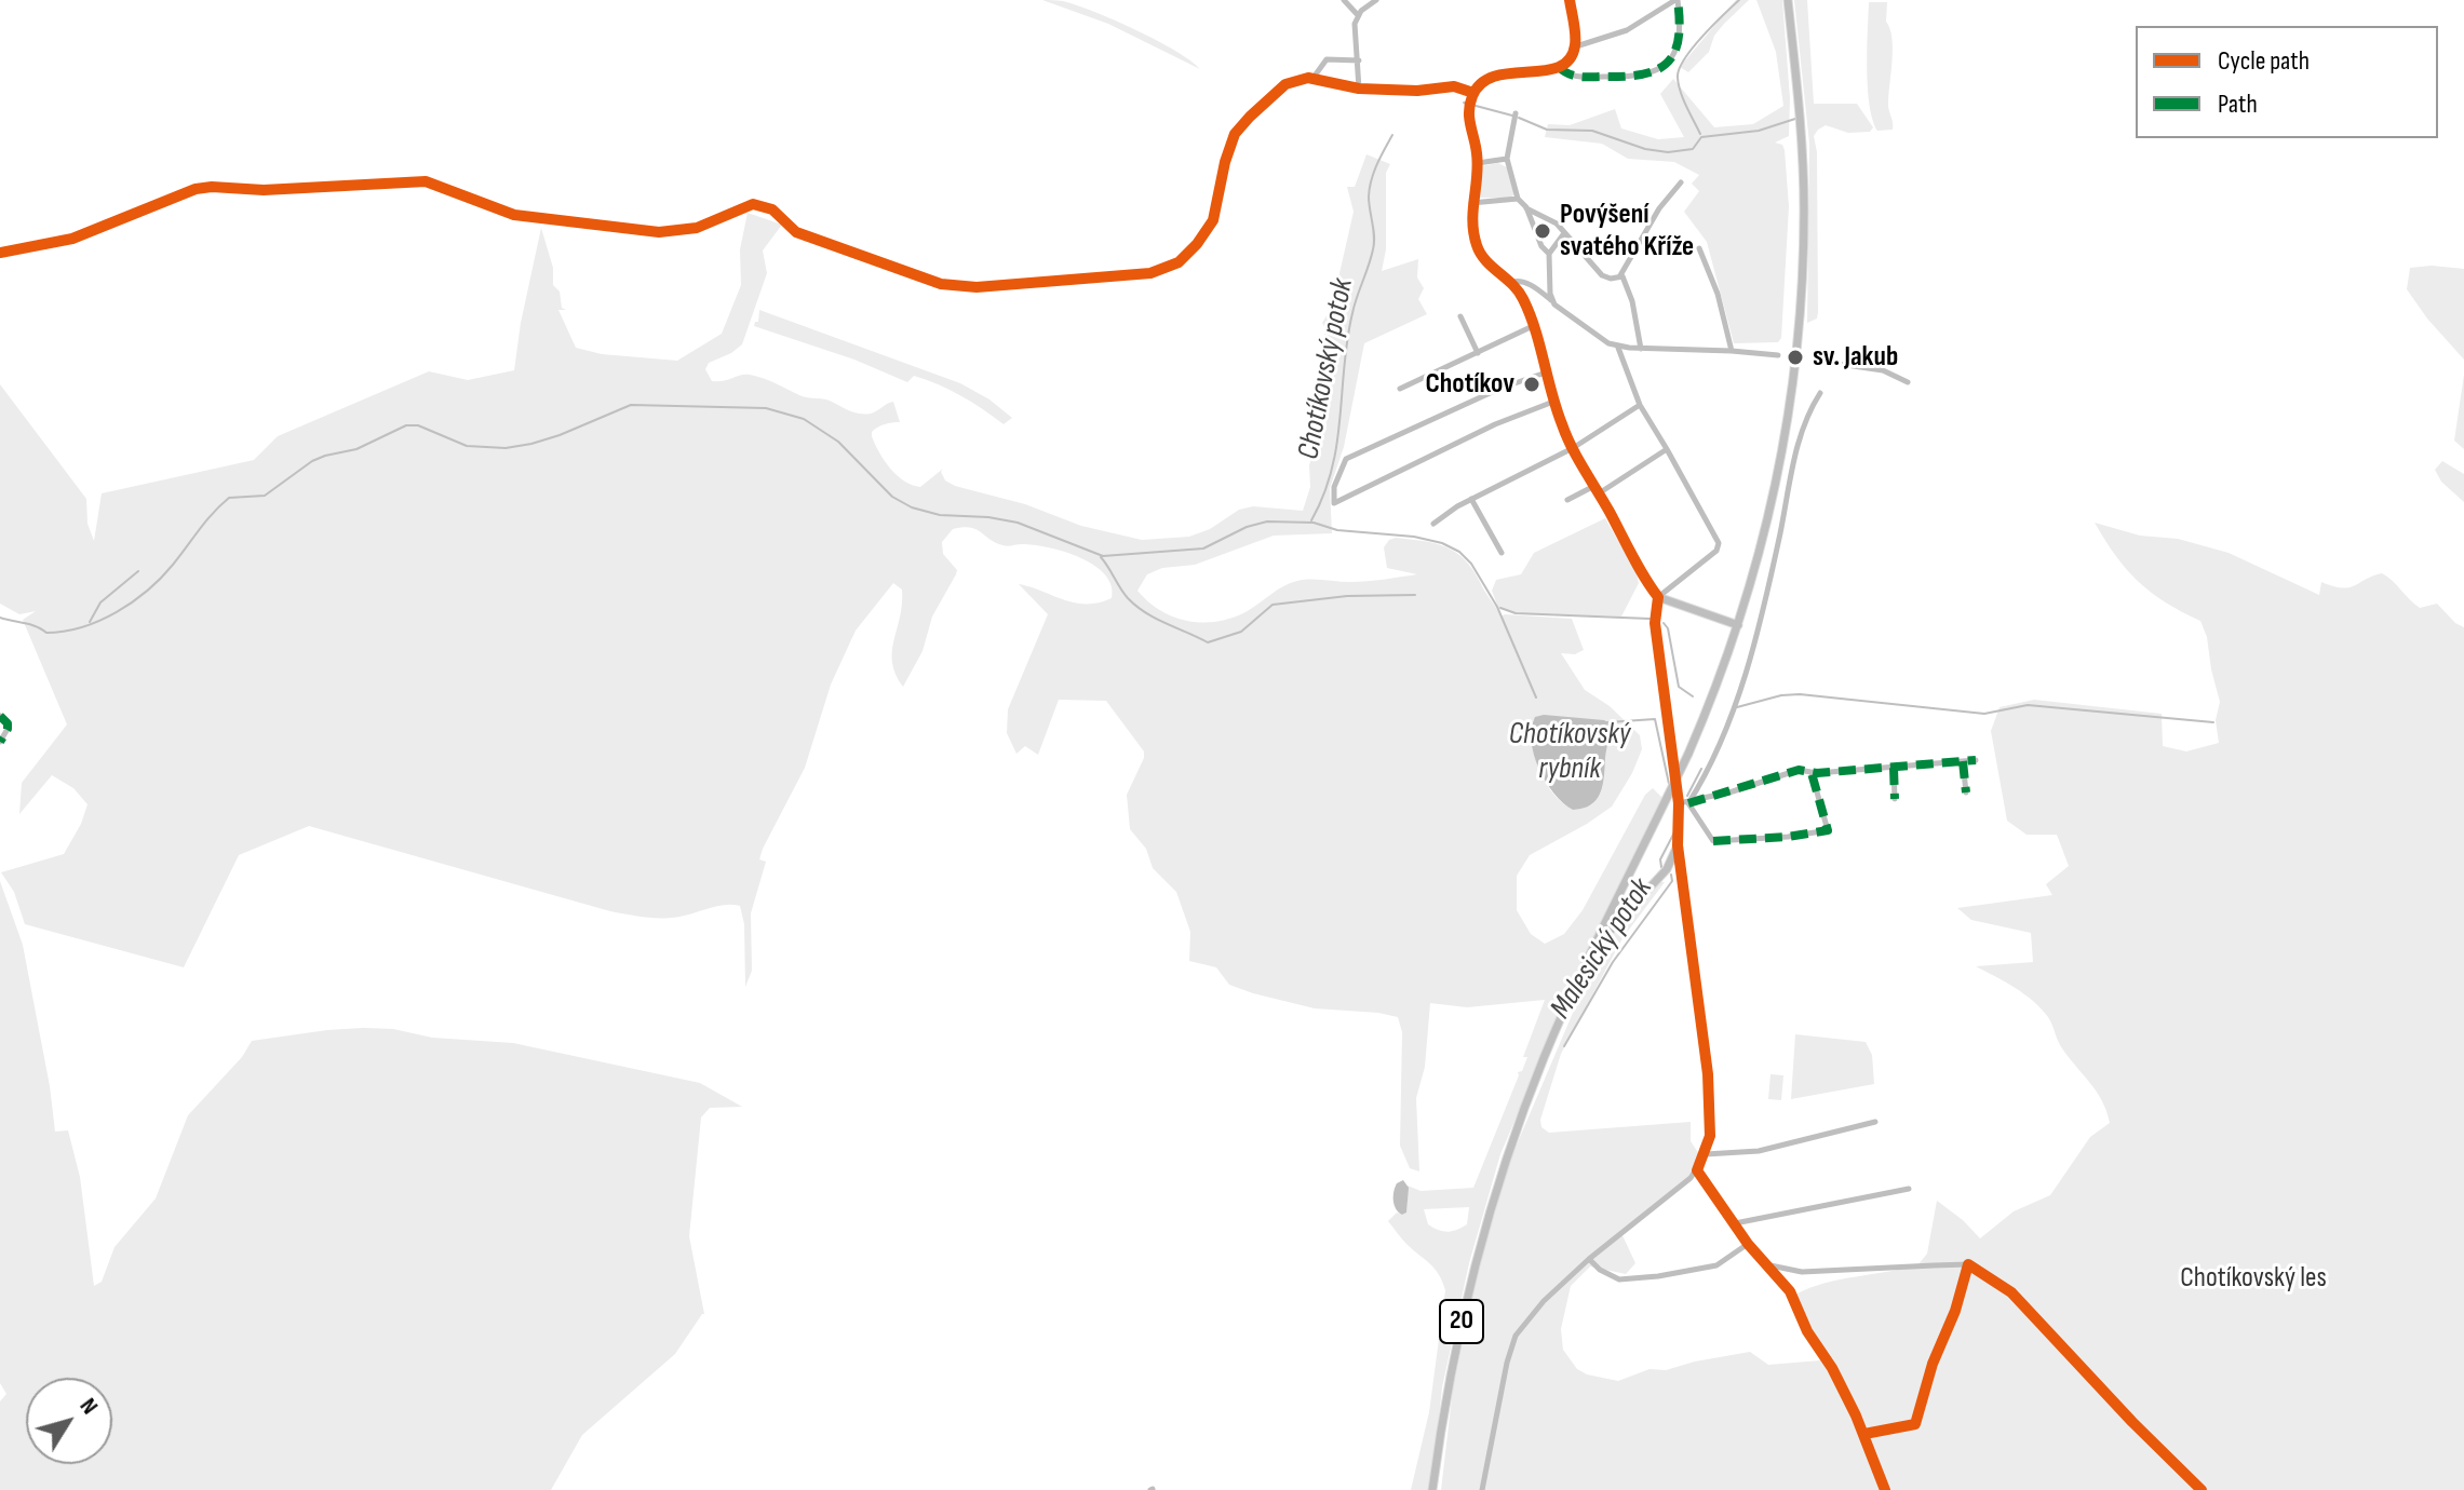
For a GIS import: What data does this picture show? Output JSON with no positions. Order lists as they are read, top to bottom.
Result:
{
  "streets": {
    "main road": ["20"]
  },
  "water": ["Chotíkovský potok", "Chotíkovský rybník", "Malesický potok"],
  "parks": ["Chotíkovský les"],
  "places": ["Povýšení svatého Kříže", "sv. Jakub", "Chotíkov"],
  "legend": ["Cycle path", "Path"],
  "north": "top right"
}
